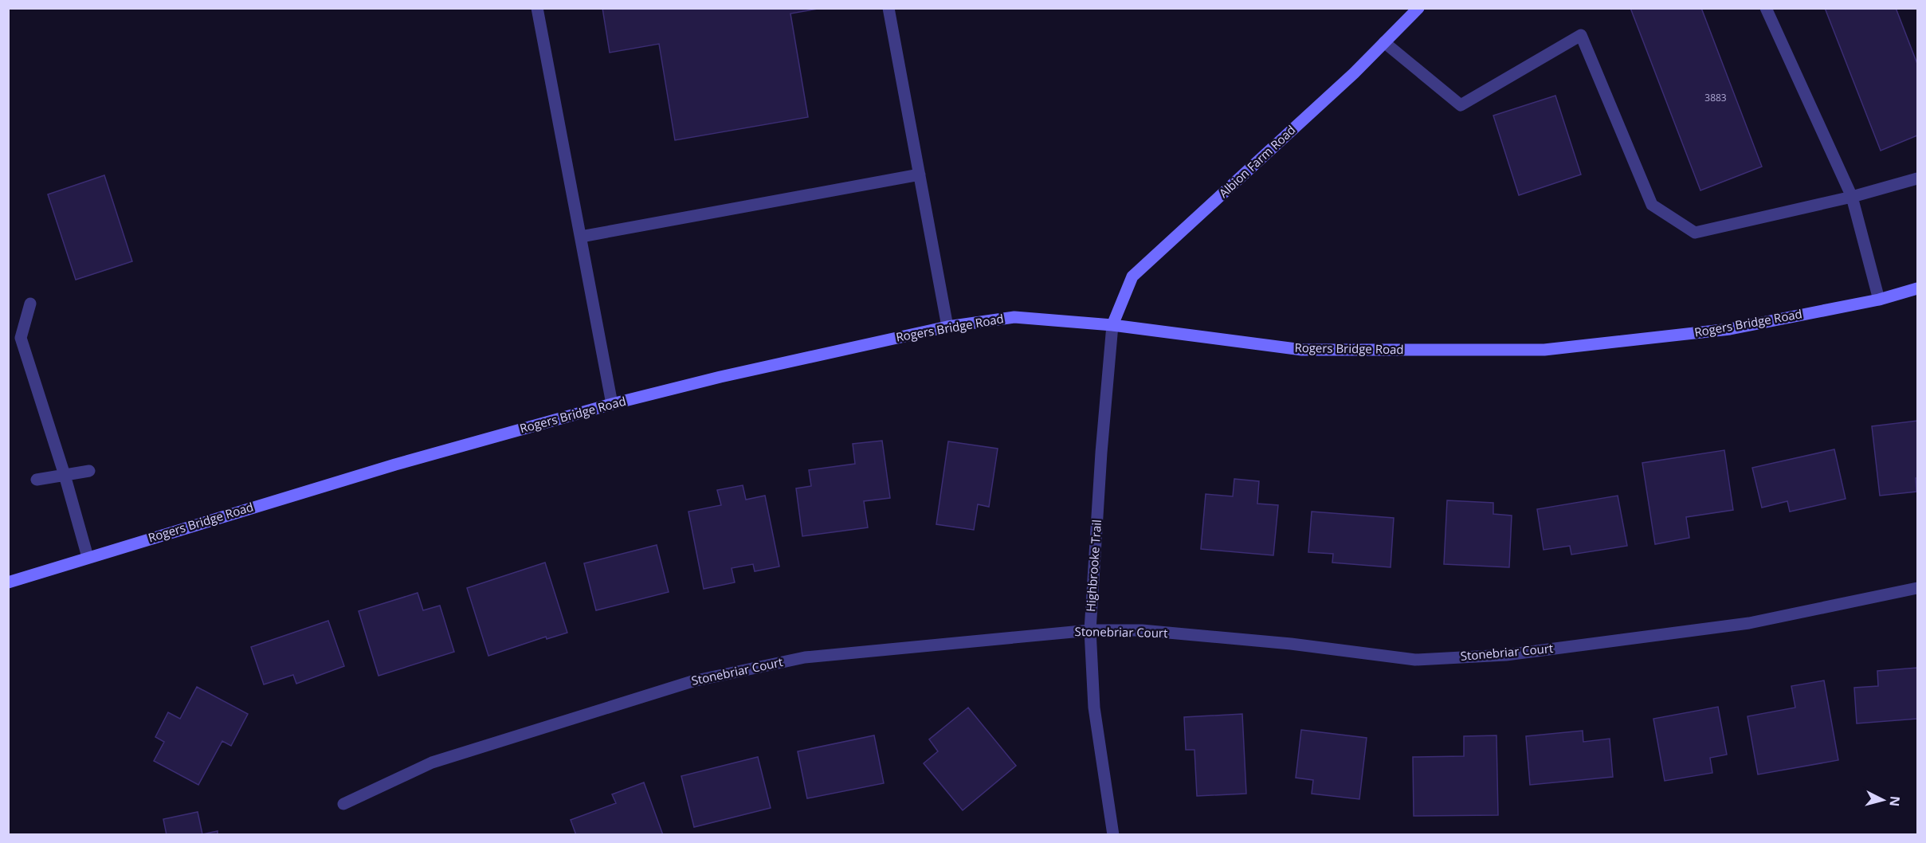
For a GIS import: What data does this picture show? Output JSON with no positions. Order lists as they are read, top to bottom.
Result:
{
  "streets": {
    "street": [
      "Albion Farm Road",
      "Rogers Bridge Road",
      "Highbrooke Trail",
      "Stonebriar Court"
    ]
  },
  "crossings": [
    ["Albion Farm Road", "Rogers Bridge Road"],
    ["Albion Farm Road", "Highbrooke Trail"],
    ["Rogers Bridge Road", "Highbrooke Trail"],
    ["Highbrooke Trail", "Stonebriar Court"]
  ],
  "house_numbers": ["3883"],
  "north": "right"
}
